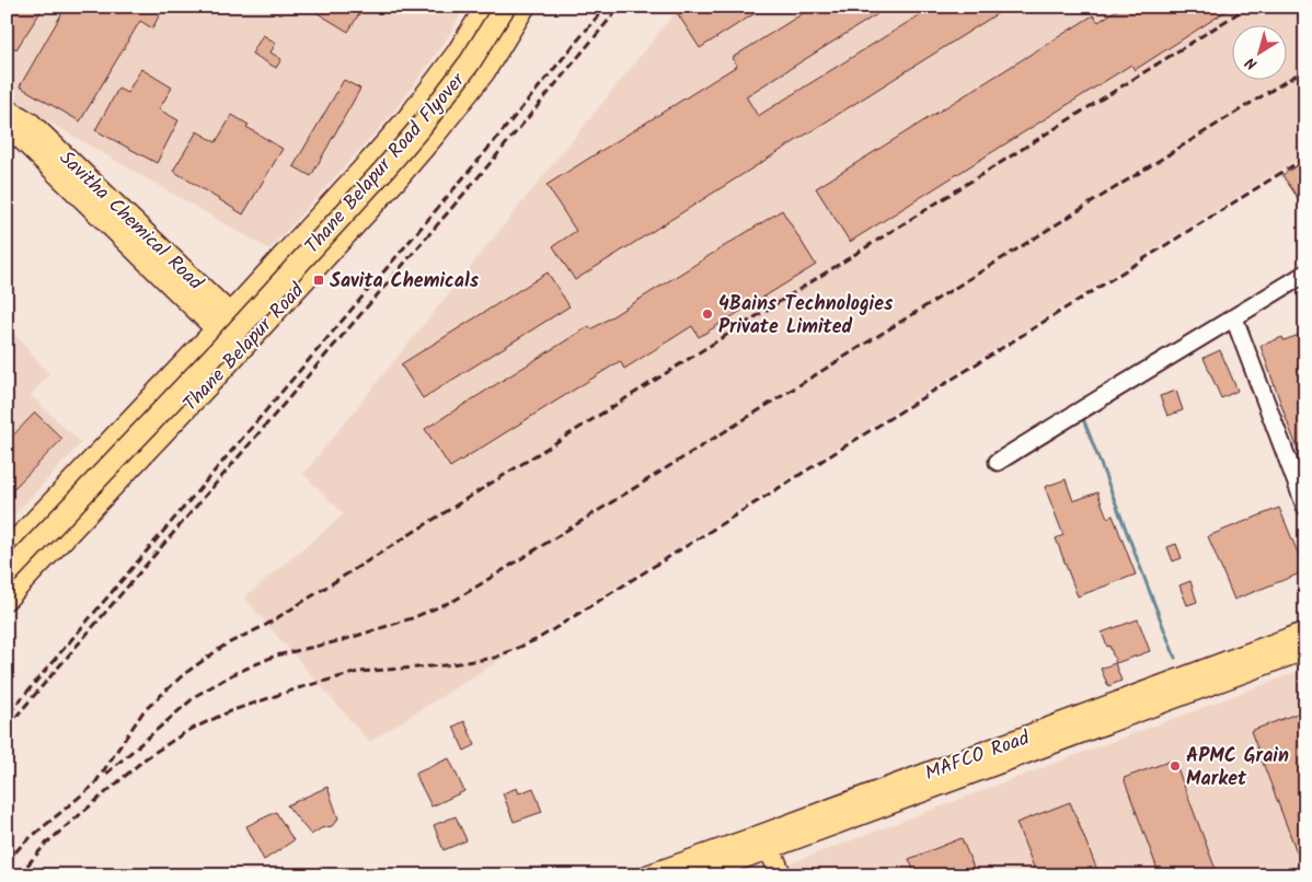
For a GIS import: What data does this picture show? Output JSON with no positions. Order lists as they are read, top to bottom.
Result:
{
  "streets": {
    "main road": [
      "Thane Belapur Road Flyover",
      "Savitha Chemical Road",
      "Thane Belapur Road",
      "MAFCO Road"
    ]
  },
  "crossings": [
    ["Savitha Chemical Road", "Thane Belapur Road"]
  ],
  "places": {
    "transit": ["Savita Chemicals"],
    "other": ["4Bains Technologies Private Limited", "APMC Grain Market"]
  },
  "north": "bottom left"
}
